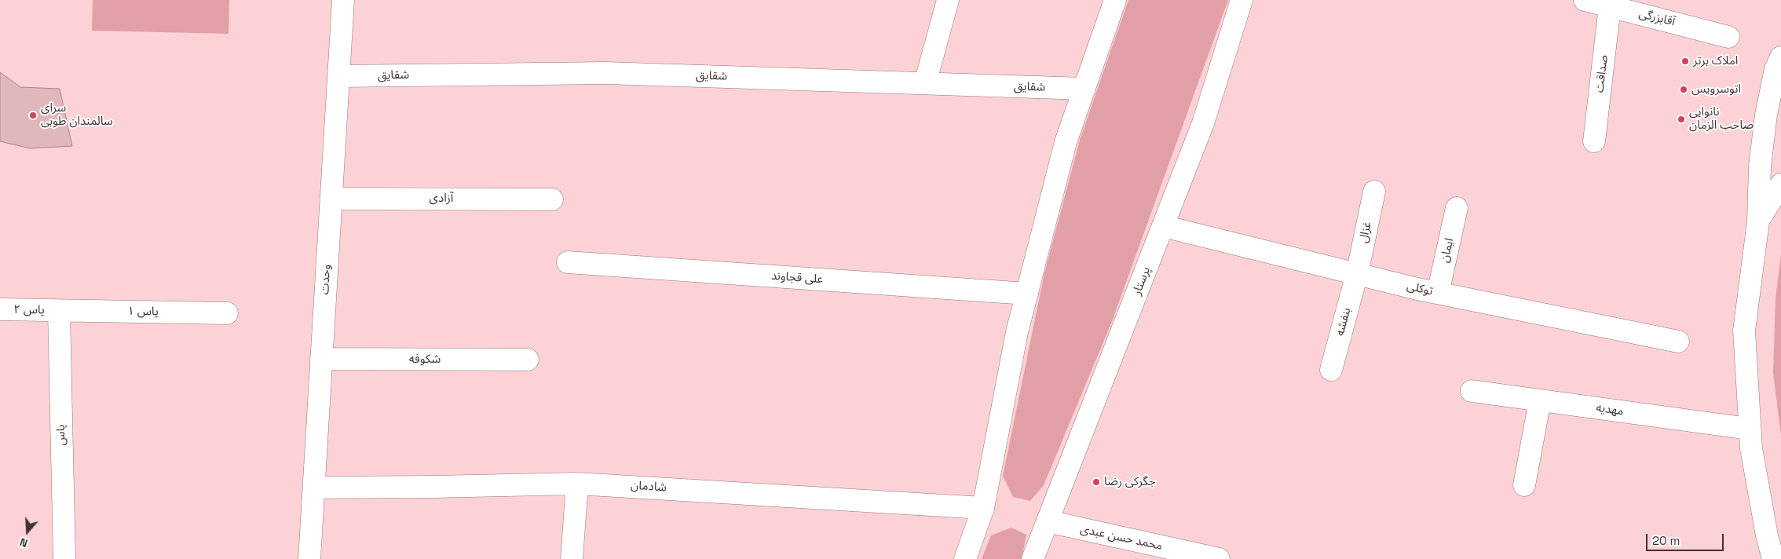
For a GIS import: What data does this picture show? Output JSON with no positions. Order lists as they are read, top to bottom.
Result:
{
  "streets": {
    "street": [
      "آقابزرگی",
      "صداقت",
      "شقایق",
      "آزادی",
      "غزال",
      "ایمان",
      "علی قجاوند",
      "وحدت",
      "پرستار",
      "توکلی",
      "یاس ۲",
      "یاس ۱",
      "بنفشه",
      "شکوفه",
      "مهدیه",
      "یاس",
      "شادمان",
      "محمد حسن عبدی"
    ]
  },
  "crossings": [
    ["آقابزرگی", "صداقت"],
    ["شقایق", "وحدت"],
    ["آزادی", "وحدت"],
    ["غزال", "توکلی"],
    ["غزال", "بنفشه"],
    ["ایمان", "توکلی"],
    ["وحدت", "شکوفه"],
    ["وحدت", "شادمان"],
    ["پرستار", "توکلی"],
    ["پرستار", "محمد حسن عبدی"],
    ["توکلی", "بنفشه"],
    ["یاس ۲", "یاس ۱"],
    ["یاس ۲", "یاس"],
    ["یاس ۱", "یاس"]
  ],
  "places": [
    "املاک برتر",
    "اتوسرویس",
    "سرای سالمندان طوبی",
    "نانوایی صاحب الزمان",
    "جگرکی رضا"
  ],
  "scale_bar": "20 m",
  "north": "bottom"
}
